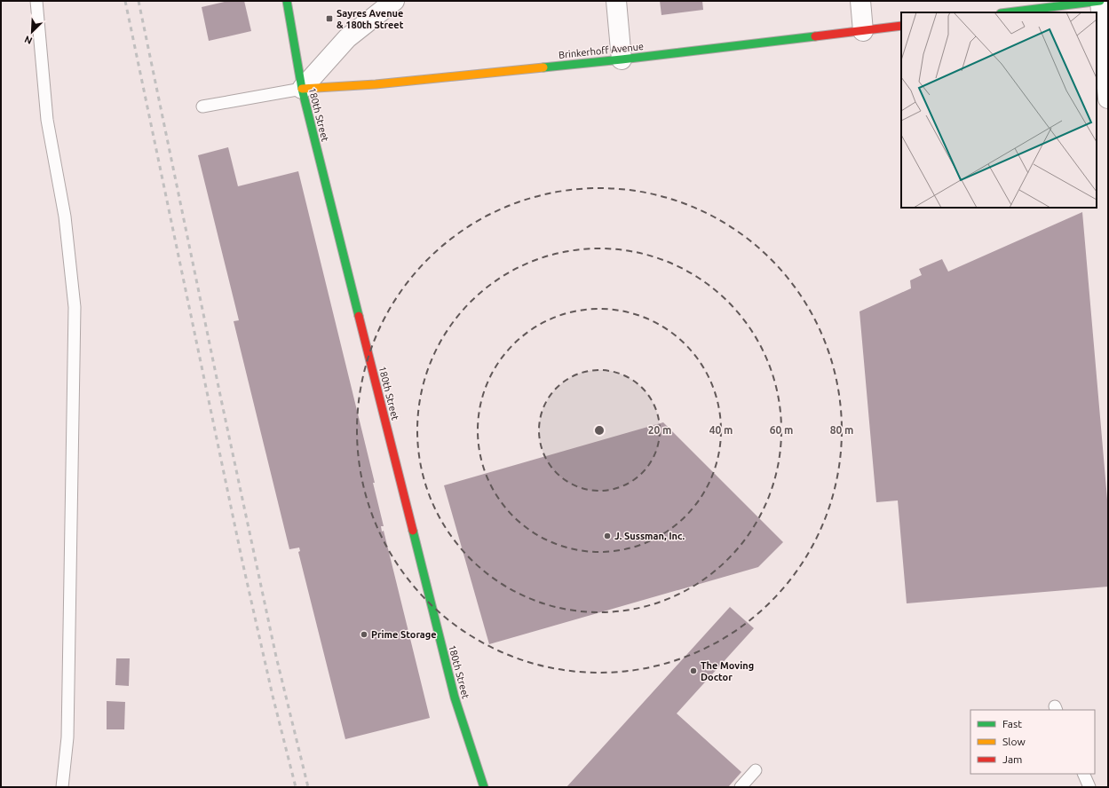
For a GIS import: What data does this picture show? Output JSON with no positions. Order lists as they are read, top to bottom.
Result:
{
  "streets": {
    "street": ["Brinkerhoff Avenue", "180th Street"]
  },
  "crossings": [
    ["Brinkerhoff Avenue", "180th Street"]
  ],
  "places": {
    "transit": ["Sayres Avenue & 180th Street"],
    "other": ["J. Sussman, Inc.", "Prime Storage", "The Moving Doctor"]
  },
  "legend": ["Fast", "Slow", "Jam"],
  "north": "bottom left",
  "rings": [
    "20 m",
    "40 m",
    "60 m",
    "80 m"
  ]
}
